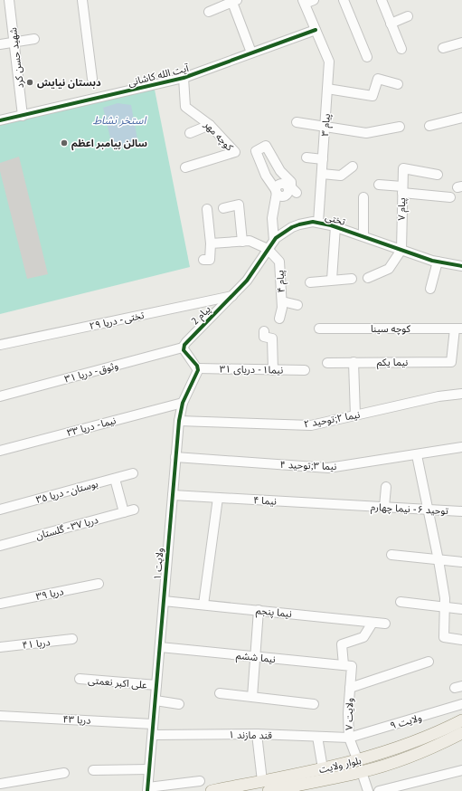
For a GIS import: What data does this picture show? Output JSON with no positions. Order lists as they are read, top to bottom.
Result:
{
  "streets": {
    "main road": ["بلوار ولایت"],
    "street": [
      "شهید حسن کرد",
      "آیت الله کاشانی",
      "پيام ۳",
      "کوچه مهر",
      "پیام ۷",
      "تختی",
      "پیام ۴",
      "پیام 2",
      "تختی - دریا ۲۹",
      "کوچه سینا",
      "نیما یکم",
      "نیما۱ - دریای ۳۱",
      "وثوق - دریا ۳۱",
      "نیما ۲;توحید ۲",
      "نیما - دریا ۳۳",
      "نیما ۳;توحید ۴",
      "بوستان - دریا ۳۵",
      "نیما ۴",
      "توحید ۶ - نیما چهارم",
      "دریا ۳۷ - گلستان",
      "ولایت ۱",
      "دریا ۳۹",
      "نیما پنجم",
      "دریا ۴۱",
      "نیما ششم",
      "علی اکبر نعمتی",
      "ولایت ۷",
      "دریا ۴۳",
      "ولایت ۹",
      "قند مازند ۱"
    ]
  },
  "crossings": [
    ["شهید حسن کرد", "آیت الله کاشانی"],
    ["آیت الله کاشانی", "پيام ۳"],
    ["آیت الله کاشانی", "کوچه مهر"],
    ["پيام ۳", "تختی"],
    ["پیام ۷", "تختی"],
    ["تختی", "پیام ۴"],
    ["تختی", "پیام 2"],
    ["تختی", "تختی - دریا ۲۹"],
    ["پیام 2", "تختی - دریا ۲۹"],
    ["پیام 2", "وثوق - دریا ۳۱"],
    ["کوچه سینا", "نیما یکم"],
    ["نیما۱ - دریای ۳۱", "ولایت ۱"],
    ["نیما ۲;توحید ۲", "ولایت ۱"],
    ["نیما - دریا ۳۳", "ولایت ۱"],
    ["نیما ۳;توحید ۴", "ولایت ۱"],
    ["نیما ۴", "توحید ۶ - نیما چهارم"],
    ["نیما ۴", "ولایت ۱"],
    ["ولایت ۱", "نیما پنجم"],
    ["ولایت ۱", "نیما ششم"],
    ["ولایت ۱", "علی اکبر نعمتی"],
    ["ولایت ۱", "دریا ۴۳"],
    ["ولایت ۱", "قند مازند ۱"],
    ["نیما پنجم", "ولایت ۷"],
    ["نیما ششم", "ولایت ۷"],
    ["ولایت ۷", "ولایت ۹"],
    ["ولایت ۷", "قند مازند ۱"],
    ["ولایت ۷", "بلوار ولایت"],
    ["ولایت ۹", "قند مازند ۱"]
  ],
  "water": ["استخر نشاط"],
  "places": ["دبستان نیایش", "سالن پیامبر اعظم"]
}
